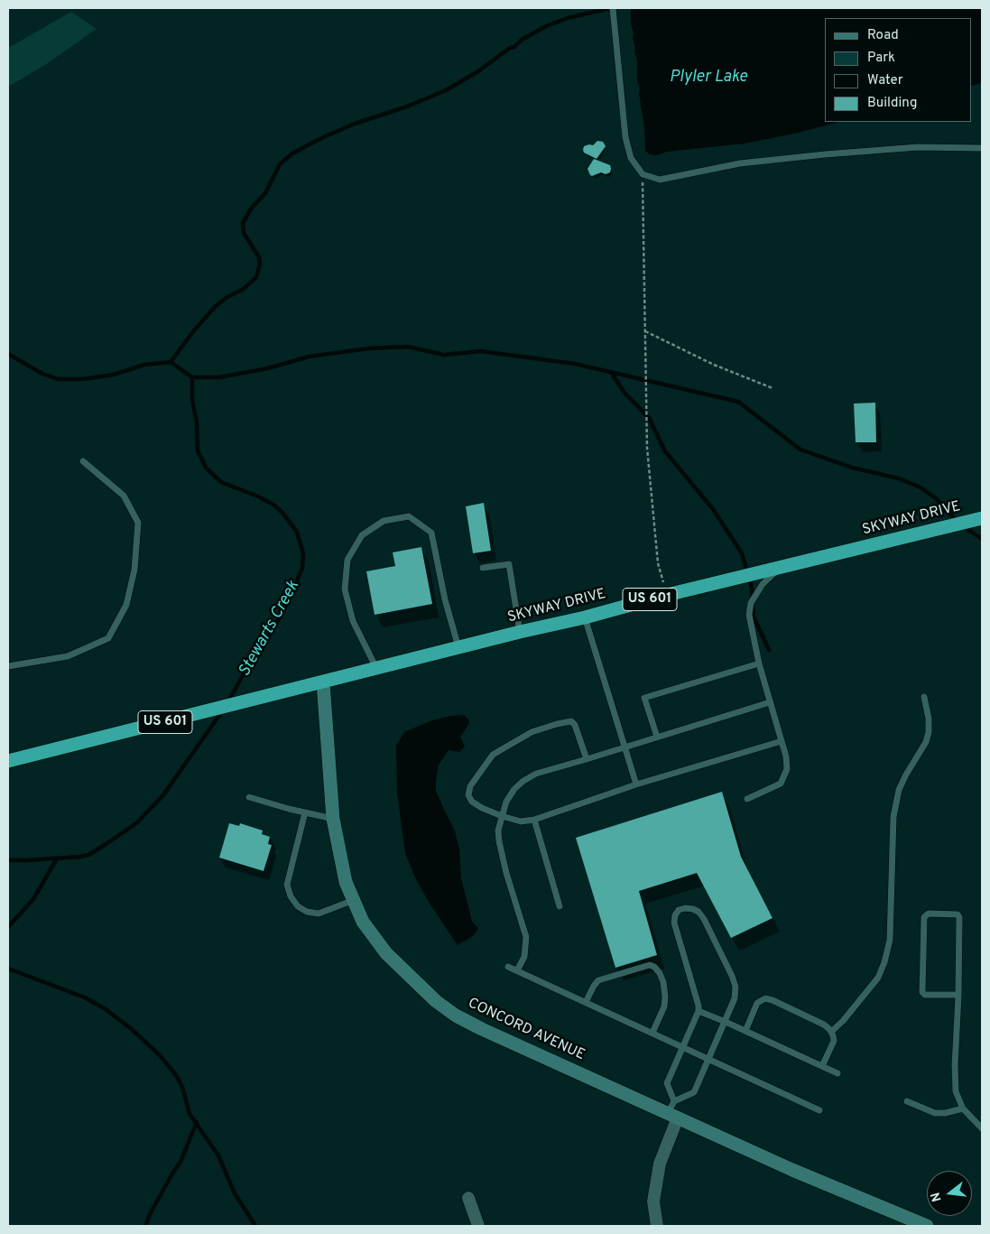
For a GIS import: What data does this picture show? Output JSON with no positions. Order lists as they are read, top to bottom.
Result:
{
  "streets": {
    "highway": ["SKYWAY DRIVE", "US 601"],
    "street": ["CONCORD AVENUE"]
  },
  "crossings": [
    ["SKYWAY DRIVE", "US 601"],
    ["SKYWAY DRIVE", "CONCORD AVENUE"],
    ["US 601", "CONCORD AVENUE"]
  ],
  "water": ["Plyler Lake", "Stewarts Creek"],
  "legend": [
    "Road",
    "Park",
    "Water",
    "Building"
  ],
  "north": "left"
}
